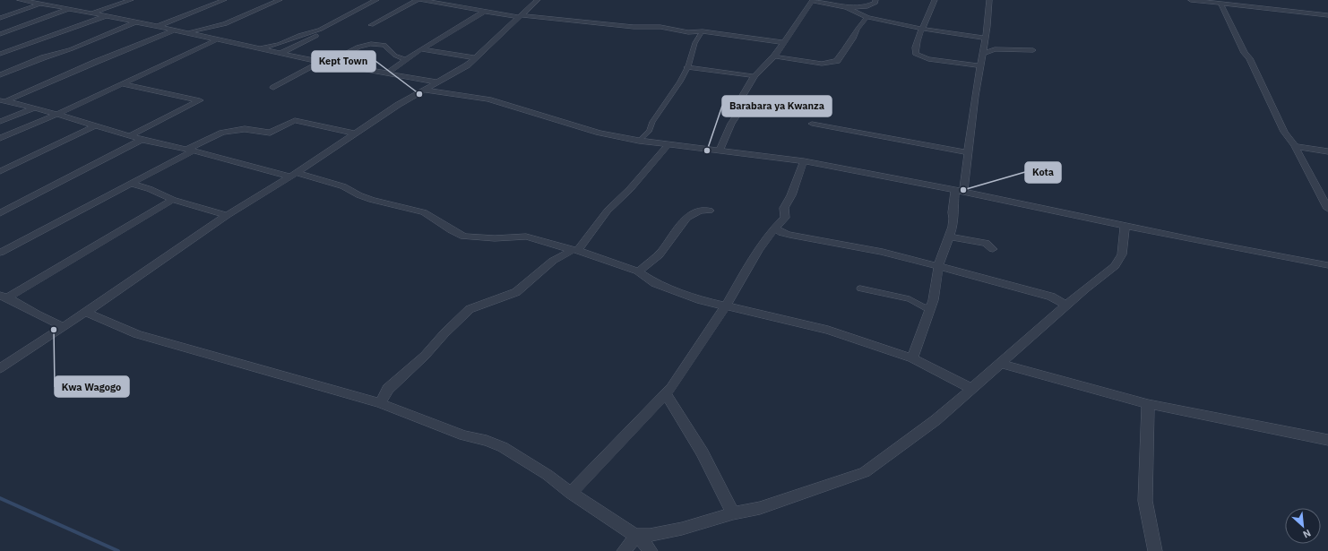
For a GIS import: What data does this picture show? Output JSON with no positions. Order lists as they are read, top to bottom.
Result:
{
  "places": [
    "Kept Town",
    "Barabara ya Kwanza",
    "Kota",
    "Kwa Wagogo"
  ],
  "north": "bottom right"
}
